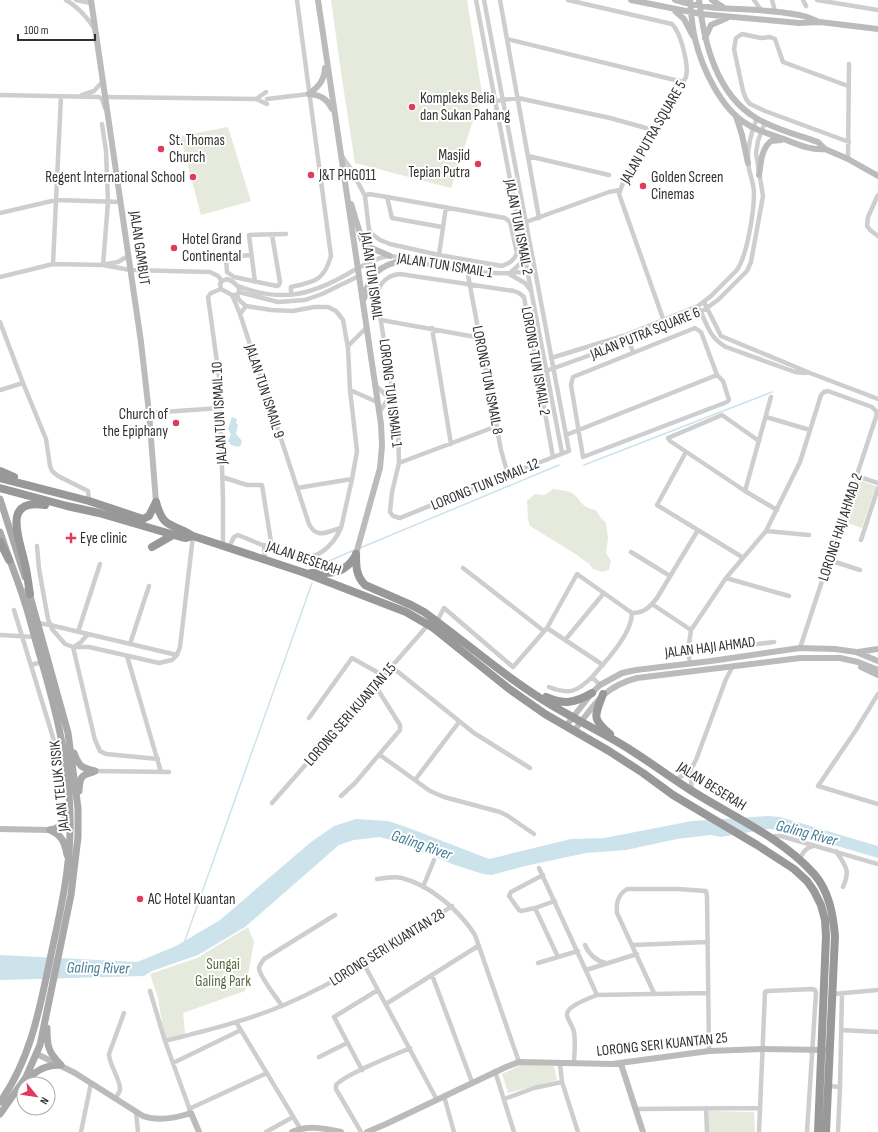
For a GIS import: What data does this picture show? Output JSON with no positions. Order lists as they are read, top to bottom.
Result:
{
  "streets": {
    "highway": ["JALAN BESERAH"],
    "main road": ["JALAN TELUK SISIK"],
    "street": [
      "JALAN PUTRA SQUARE 5",
      "JALAN TUN ISMAIL 2",
      "JALAN GAMBUT",
      "JALAN TUN ISMAIL 1",
      "JALAN TUN ISMAIL",
      "JALAN PUTRA SQUARE 6",
      "LORONG TUN ISMAIL 2",
      "LORONG TUN ISMAIL 8",
      "JALAN TUN ISMAIL 9",
      "LORONG TUN ISMAIL 1",
      "JALAN TUN ISMAIL 10",
      "LORONG TUN ISMAIL 12",
      "LORONG HAJI AHMAD 2",
      "JALAN HAJI AHMAD",
      "LORONG SERI KUANTAN 15",
      "LORONG SERI KUANTAN 28",
      "LORONG SERI KUANTAN 25"
    ]
  },
  "crossings": [
    ["JALAN PUTRA SQUARE 5", "JALAN PUTRA SQUARE 6"],
    ["JALAN TUN ISMAIL 2", "JALAN TUN ISMAIL 1"],
    ["JALAN TUN ISMAIL 2", "JALAN PUTRA SQUARE 6"],
    ["JALAN TUN ISMAIL 2", "LORONG TUN ISMAIL 12"],
    ["JALAN TUN ISMAIL 1", "JALAN TUN ISMAIL"],
    ["JALAN TUN ISMAIL 1", "LORONG TUN ISMAIL 8"],
    ["JALAN TUN ISMAIL", "JALAN BESERAH"],
    ["LORONG TUN ISMAIL 2", "LORONG TUN ISMAIL 8"],
    ["LORONG TUN ISMAIL 2", "LORONG TUN ISMAIL 1"],
    ["LORONG TUN ISMAIL 2", "LORONG TUN ISMAIL 12"],
    ["LORONG TUN ISMAIL 8", "LORONG TUN ISMAIL 1"],
    ["LORONG TUN ISMAIL 8", "LORONG TUN ISMAIL 12"],
    ["LORONG TUN ISMAIL 1", "LORONG TUN ISMAIL 12"],
    ["JALAN TUN ISMAIL 10", "JALAN BESERAH"],
    ["LORONG HAJI AHMAD 2", "JALAN HAJI AHMAD"],
    ["JALAN BESERAH", "JALAN HAJI AHMAD"],
    ["JALAN BESERAH", "LORONG SERI KUANTAN 15"],
    ["JALAN BESERAH", "LORONG SERI KUANTAN 25"]
  ],
  "water": ["Galing River"],
  "parks": ["Sungai Galing Park"],
  "places": {
    "other": [
      "Kompleks Belia dan Sukan Pahang",
      "St. Thomas Church",
      "Masjid Tepian Putra",
      "J&T PHG011",
      "Regent International School",
      "Golden Screen Cinemas",
      "Hotel Grand Continental",
      "Church of the Epiphany",
      "AC Hotel Kuantan"
    ],
    "health": ["Eye clinic"]
  },
  "scale_bar": "100 m",
  "north": "bottom right"
}
